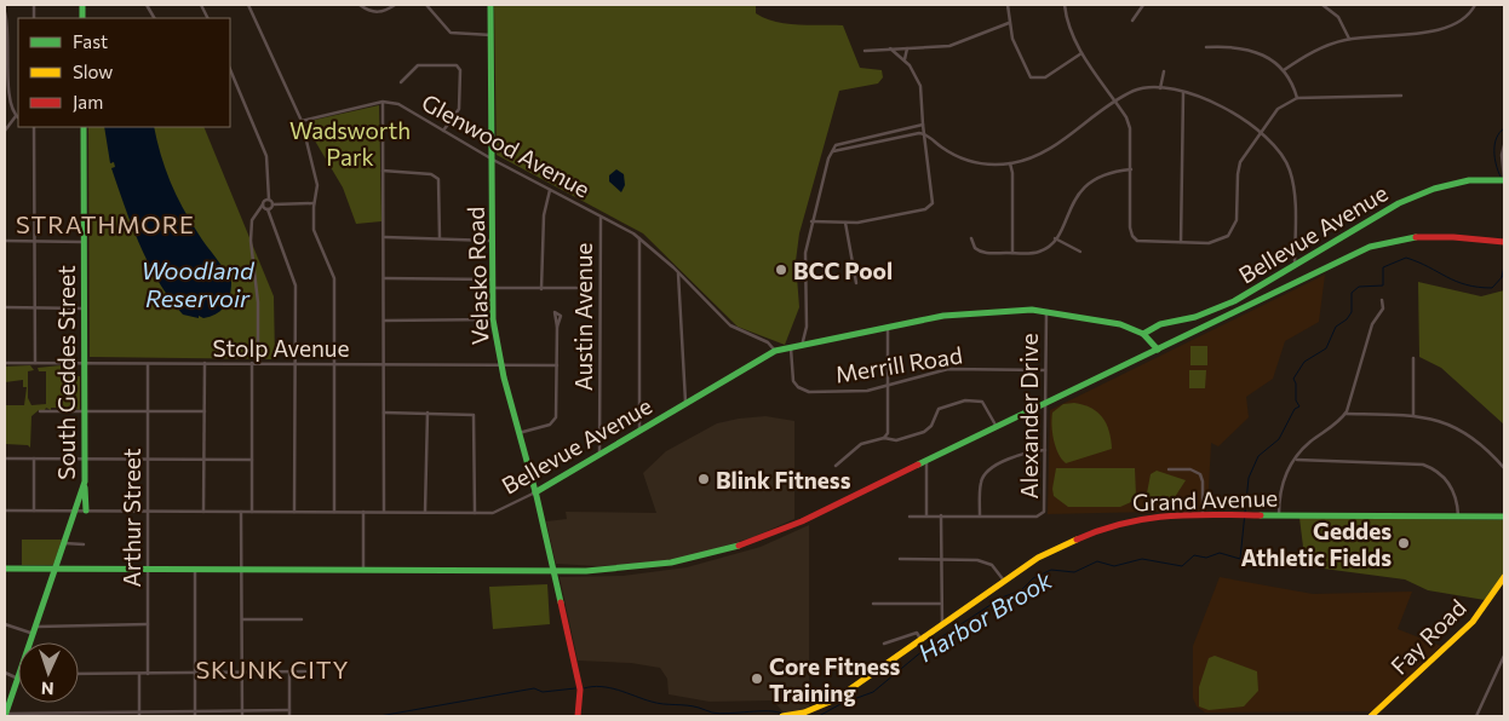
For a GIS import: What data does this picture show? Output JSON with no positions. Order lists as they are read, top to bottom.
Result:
{
  "streets": {
    "street": [
      "Glenwood Avenue",
      "Bellevue Avenue",
      "Velasko Road",
      "Austin Avenue",
      "Stolp Avenue",
      "Merrill Road",
      "South Geddes Street",
      "Alexander Drive",
      "Grand Avenue",
      "Arthur Street",
      "Fay Road"
    ]
  },
  "crossings": [
    ["Glenwood Avenue", "Bellevue Avenue"],
    ["Glenwood Avenue", "Velasko Road"],
    ["Glenwood Avenue", "Austin Avenue"],
    ["Bellevue Avenue", "Velasko Road"],
    ["Bellevue Avenue", "Austin Avenue"],
    ["Bellevue Avenue", "Merrill Road"],
    ["Bellevue Avenue", "South Geddes Street"],
    ["Bellevue Avenue", "Alexander Drive"],
    ["Bellevue Avenue", "Arthur Street"],
    ["Velasko Road", "Stolp Avenue"],
    ["Stolp Avenue", "South Geddes Street"],
    ["Stolp Avenue", "Arthur Street"],
    ["Merrill Road", "Alexander Drive"]
  ],
  "districts": ["STRATHMORE", "SKUNK CITY"],
  "water": ["Woodland Reservoir", "Harbor Brook"],
  "parks": ["Wadsworth Park"],
  "places": [
    "BCC Pool",
    "Blink Fitness",
    "Geddes Athletic Fields",
    "Core Fitness Training"
  ],
  "legend": ["Fast", "Slow", "Jam"],
  "north": "bottom"
}
